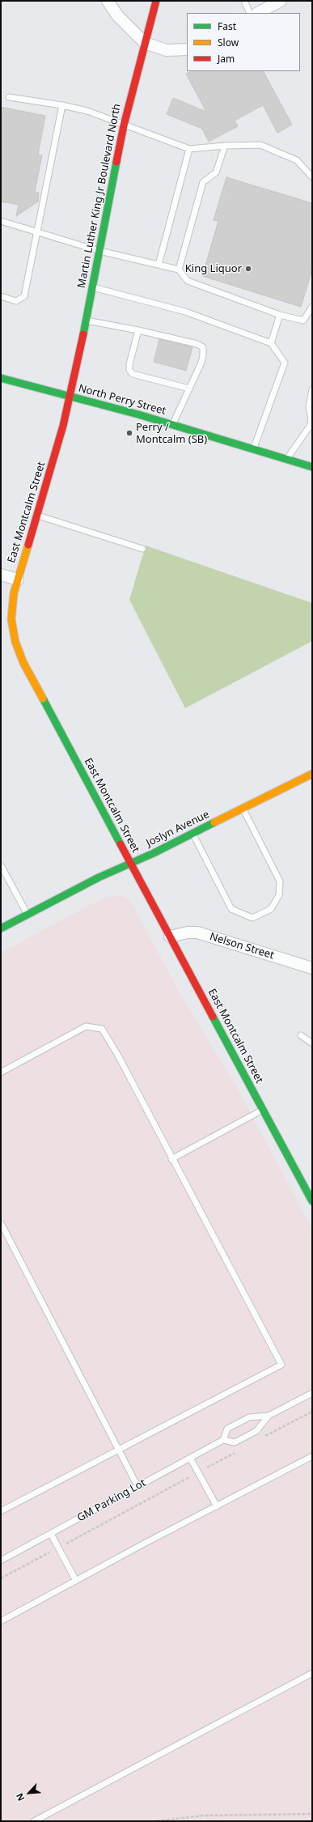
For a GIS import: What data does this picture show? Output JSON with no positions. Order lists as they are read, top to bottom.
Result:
{
  "streets": {
    "main road": [
      "Martin Luther King Jr Boulevard North",
      "North Perry Street",
      "East Montcalm Street",
      "Joslyn Avenue"
    ],
    "street": ["Nelson Street"],
    "lane": ["GM Parking Lot"]
  },
  "crossings": [
    ["Martin Luther King Jr Boulevard North", "North Perry Street"],
    ["Martin Luther King Jr Boulevard North", "East Montcalm Street"],
    ["North Perry Street", "East Montcalm Street"],
    ["East Montcalm Street", "Joslyn Avenue"],
    ["East Montcalm Street", "Nelson Street"]
  ],
  "places": ["King Liquor", "Perry / Montcalm (SB)"],
  "legend": ["Fast", "Slow", "Jam"],
  "north": "bottom left"
}
